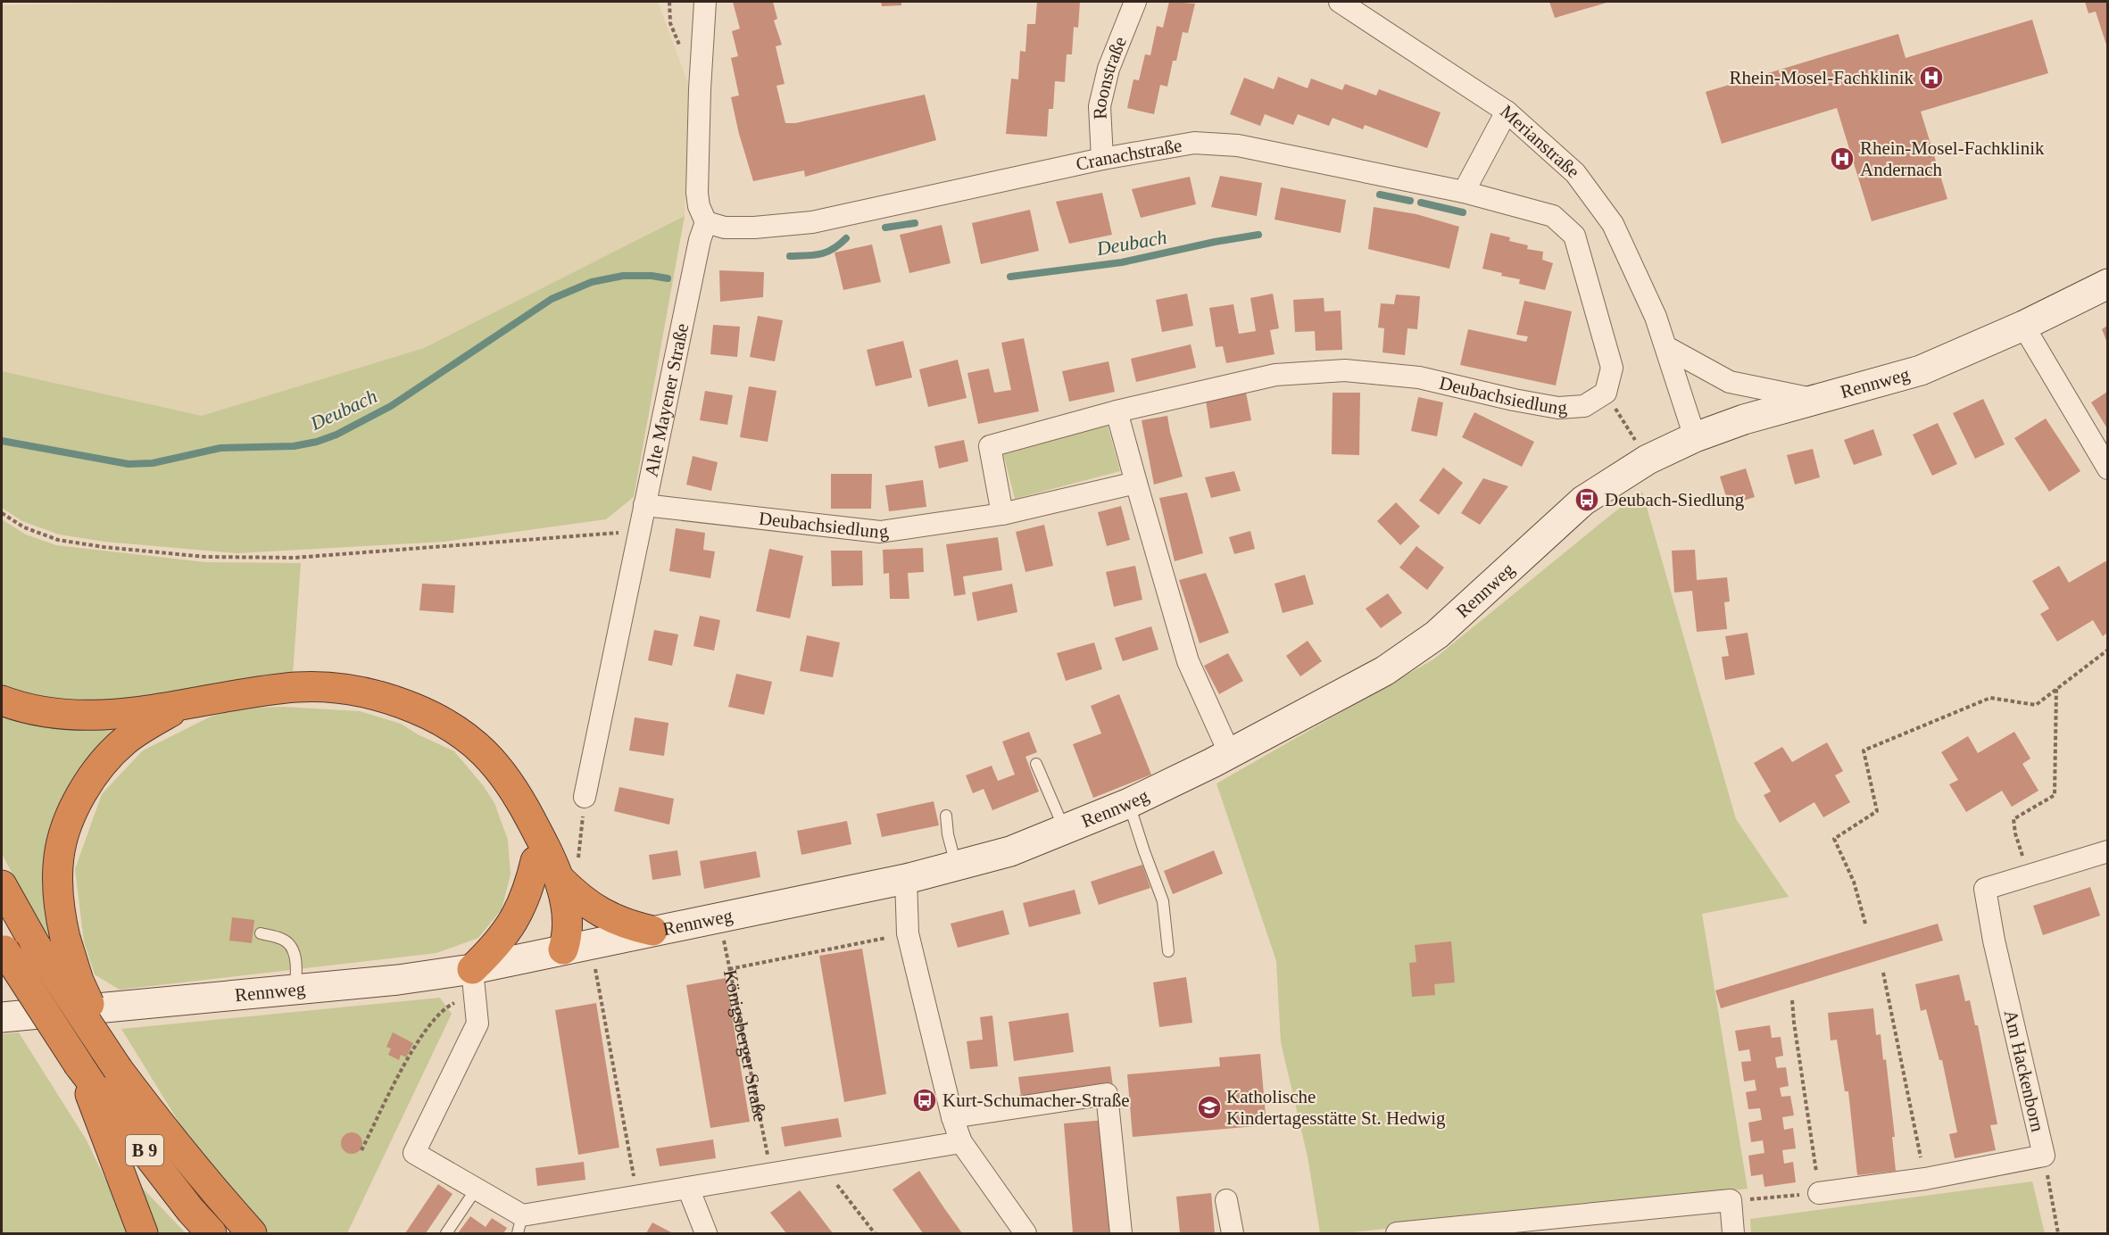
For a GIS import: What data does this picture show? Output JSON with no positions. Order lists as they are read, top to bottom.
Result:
{
  "streets": {
    "highway": ["B 9"],
    "street": [
      "Roonstraße",
      "Merianstraße",
      "Cranachstraße",
      "Rennweg",
      "Deubachsiedlung",
      "Alte Mayener Straße",
      "Am Hackenborn"
    ],
    "path": ["Königsberger Straße"]
  },
  "crossings": [
    ["Roonstraße", "Cranachstraße"],
    ["Merianstraße", "Rennweg"],
    ["Cranachstraße", "Alte Mayener Straße"],
    ["Rennweg", "Königsberger Straße"],
    ["Deubachsiedlung", "Alte Mayener Straße"]
  ],
  "water": ["Deubach"],
  "places": {
    "hospital": ["Rhein-Mosel-Fachklinik", "Rhein-Mosel-Fachklinik Andernach"],
    "bus stop": ["Deubach-Siedlung", "Kurt-Schumacher-Straße"],
    "school or university": ["Katholische Kindertagesstätte St. Hedwig"]
  }
}
